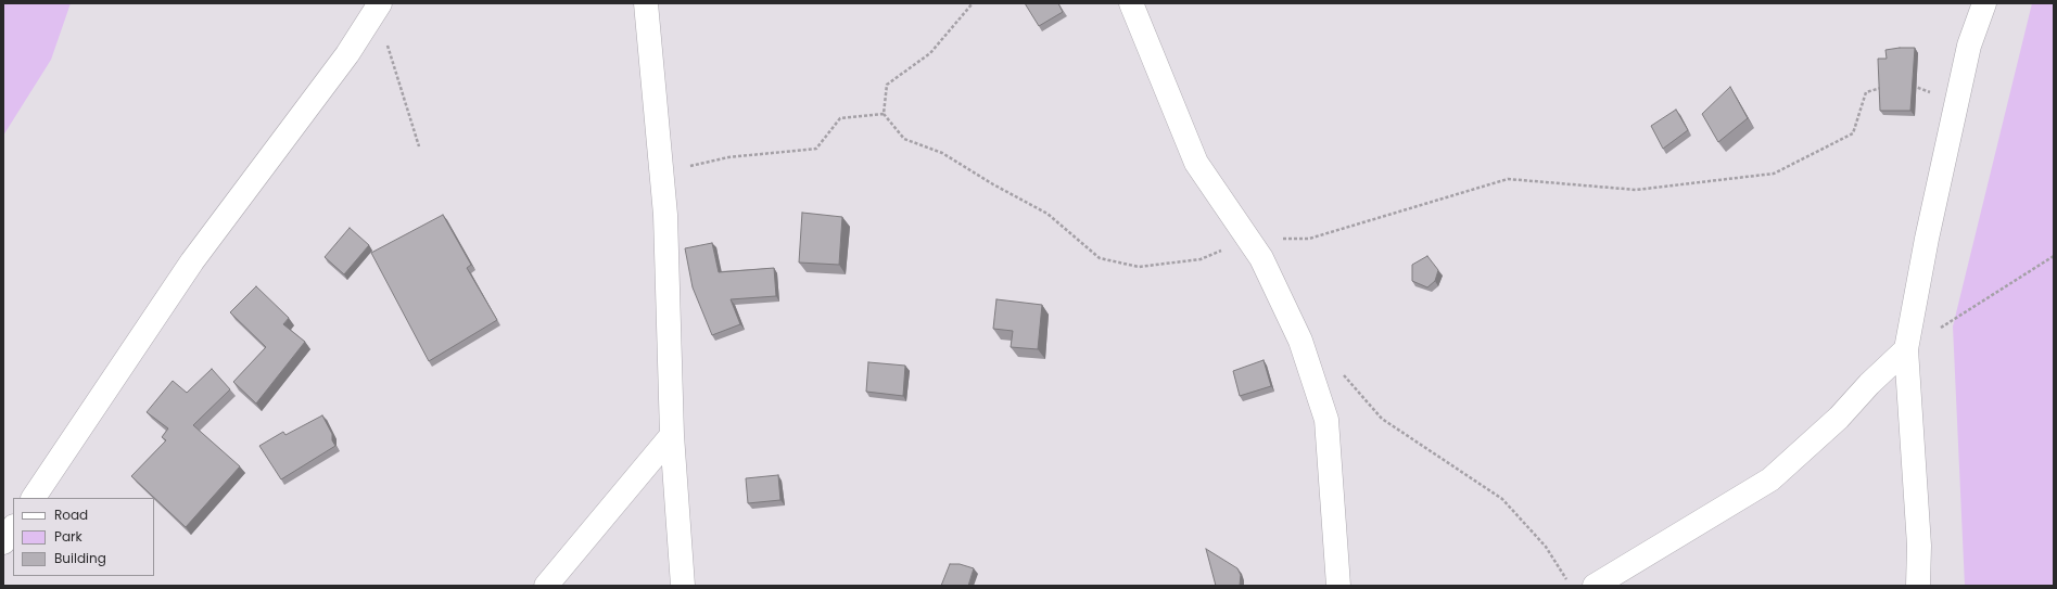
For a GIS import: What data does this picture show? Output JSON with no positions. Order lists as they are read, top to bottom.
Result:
{
  "legend": ["Road", "Park", "Building"]
}
